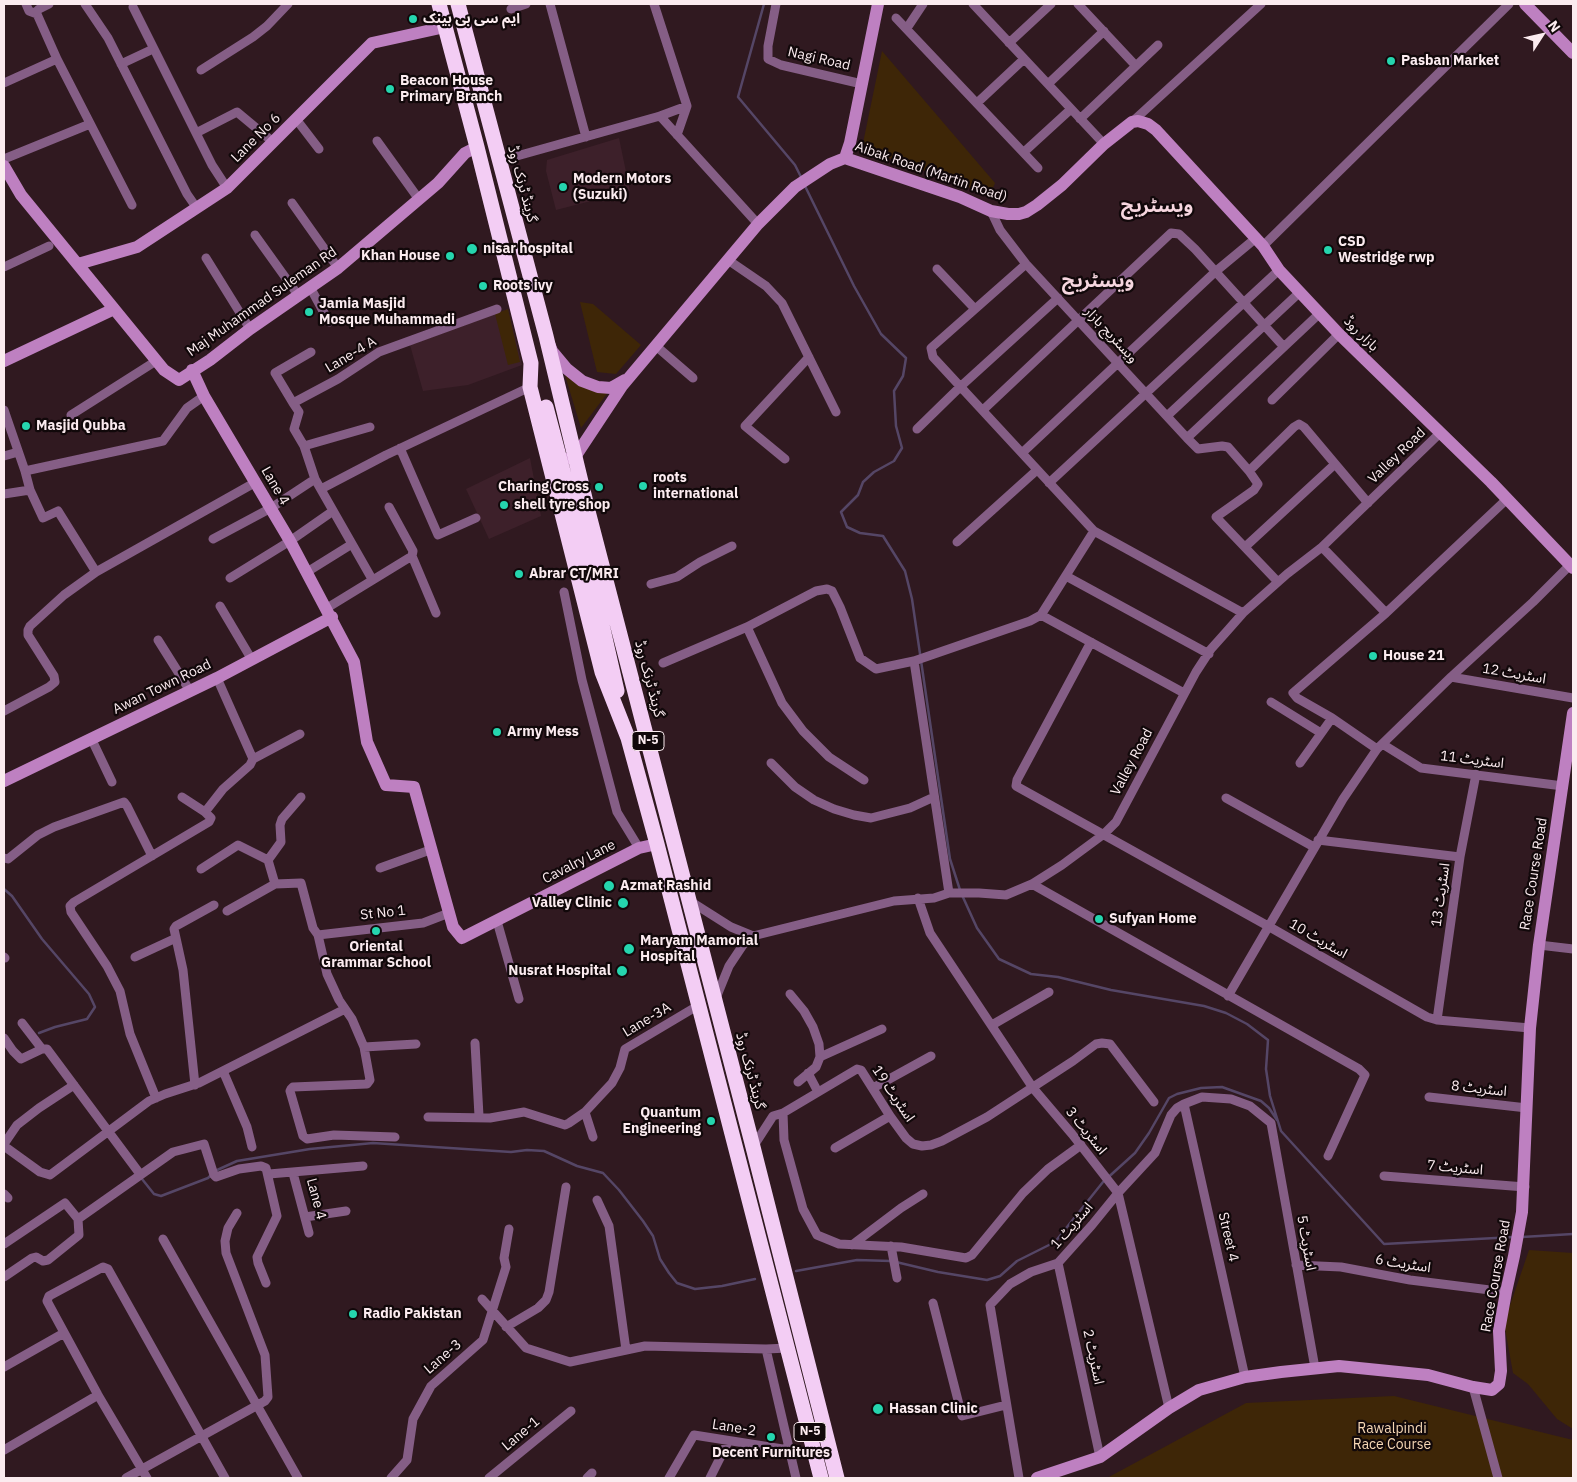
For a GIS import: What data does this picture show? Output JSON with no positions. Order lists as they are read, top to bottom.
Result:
{
  "streets": {
    "highway": ["گرینڈ ٹرنک روڈ", "N-5"],
    "street": [
      "Nagi Road",
      "Lane No 6",
      "Aibak Road (Martin Road)",
      "Maj Muhammad Suleman Rd",
      "بازار روڈ",
      "ویسٹریج بازار",
      "Lane-4 A",
      "Valley Road",
      "Lane 4",
      "اسٹریٹ 12",
      "Awan Town Road",
      "اسٹریٹ 11",
      "Cavalry Lane",
      "Race Course Road",
      "اسٹریٹ 13",
      "St No 1",
      "اسٹریٹ 10",
      "Lane-3A",
      "اسٹریٹ 8",
      "اسٹریٹ 19",
      "اسٹریٹ 3",
      "اسٹریٹ 7",
      "اسٹریٹ 1",
      "Street 4",
      "اسٹریٹ 5",
      "اسٹریٹ 6",
      "Lane-3",
      "اسٹریٹ 2",
      "Lane-2",
      "Lane-1"
    ]
  },
  "crossings": [
    ["Lane No 6", "Maj Muhammad Suleman Rd"],
    ["Lane No 6", "N-5"],
    ["Aibak Road (Martin Road)", "گرینڈ ٹرنک روڈ"],
    ["Aibak Road (Martin Road)", "بازار روڈ"],
    ["Aibak Road (Martin Road)", "ویسٹریج بازار"],
    ["گرینڈ ٹرنک روڈ", "اسٹریٹ 19"],
    ["Maj Muhammad Suleman Rd", "Lane 4"],
    ["Maj Muhammad Suleman Rd", "N-5"],
    ["بازار روڈ", "Valley Road"],
    ["Valley Road", "اسٹریٹ 10"],
    ["Valley Road", "اسٹریٹ 3"],
    ["Lane 4", "Awan Town Road"],
    ["N-5", "Cavalry Lane"],
    ["N-5", "Lane-3A"],
    ["اسٹریٹ 11", "Race Course Road"],
    ["اسٹریٹ 11", "اسٹریٹ 13"],
    ["Cavalry Lane", "St No 1"],
    ["Race Course Road", "اسٹریٹ 10"],
    ["Race Course Road", "اسٹریٹ 8"],
    ["Race Course Road", "اسٹریٹ 3"],
    ["Race Course Road", "اسٹریٹ 7"],
    ["Race Course Road", "Street 4"],
    ["Race Course Road", "اسٹریٹ 5"],
    ["Race Course Road", "اسٹریٹ 6"],
    ["Race Course Road", "اسٹریٹ 2"],
    ["اسٹریٹ 13", "اسٹریٹ 10"],
    ["اسٹریٹ 19", "اسٹریٹ 3"],
    ["اسٹریٹ 3", "اسٹریٹ 1"],
    ["اسٹریٹ 1", "Street 4"],
    ["اسٹریٹ 1", "اسٹریٹ 5"],
    ["اسٹریٹ 1", "اسٹریٹ 2"],
    ["Street 4", "اسٹریٹ 5"],
    ["اسٹریٹ 5", "اسٹریٹ 6"]
  ],
  "districts": ["ویسٹریج", "ویسٹریج"],
  "parks": ["Rawalpindi Race Course"],
  "places": [
    "ایم سی بی بینک",
    "Pasban Market",
    "Beacon House Primary Branch",
    "Modern Motors (Suzuki)",
    "nisar hospital",
    "CSD Westridge rwp",
    "Khan House",
    "Roots ivy",
    "Jamia Masjid Mosque Muhammadi",
    "Masjid Qubba",
    "roots international",
    "Charing Cross",
    "shell tyre shop",
    "Abrar CT/MRI",
    "House 21",
    "Army Mess",
    "Azmat Rashid",
    "Valley Clinic",
    "Sufyan Home",
    "Oriental Grammar School",
    "Maryam Mamorial Hospital",
    "Nusrat Hospital",
    "Quantum Engineering",
    "Radio Pakistan",
    "Hassan Clinic",
    "Decent Furnitures"
  ],
  "north": "top right"
}
